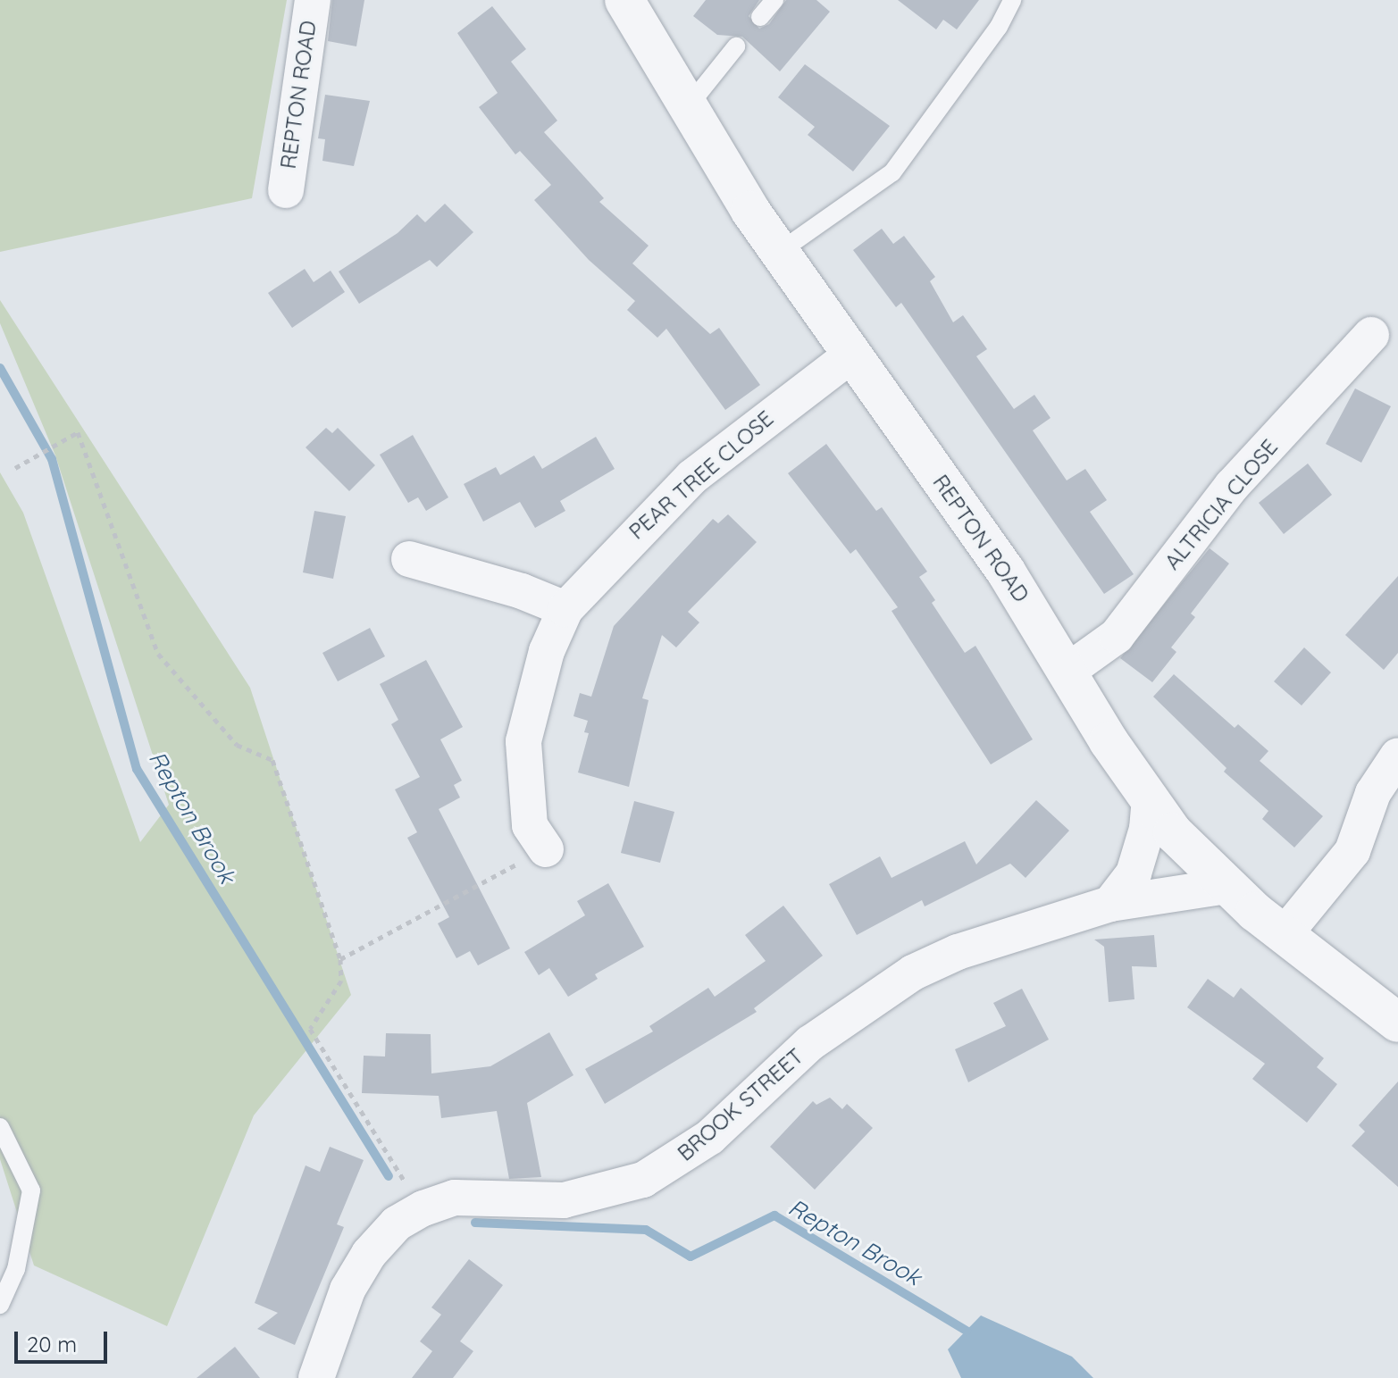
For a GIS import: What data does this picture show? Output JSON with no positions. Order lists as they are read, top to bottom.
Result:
{
  "streets": {
    "street": [
      "REPTON ROAD",
      "PEAR TREE CLOSE",
      "ALTRICIA CLOSE",
      "BROOK STREET"
    ]
  },
  "crossings": [
    ["REPTON ROAD", "PEAR TREE CLOSE"],
    ["REPTON ROAD", "ALTRICIA CLOSE"],
    ["REPTON ROAD", "BROOK STREET"]
  ],
  "water": ["Repton Brook"],
  "scale_bar": "20 m"
}
